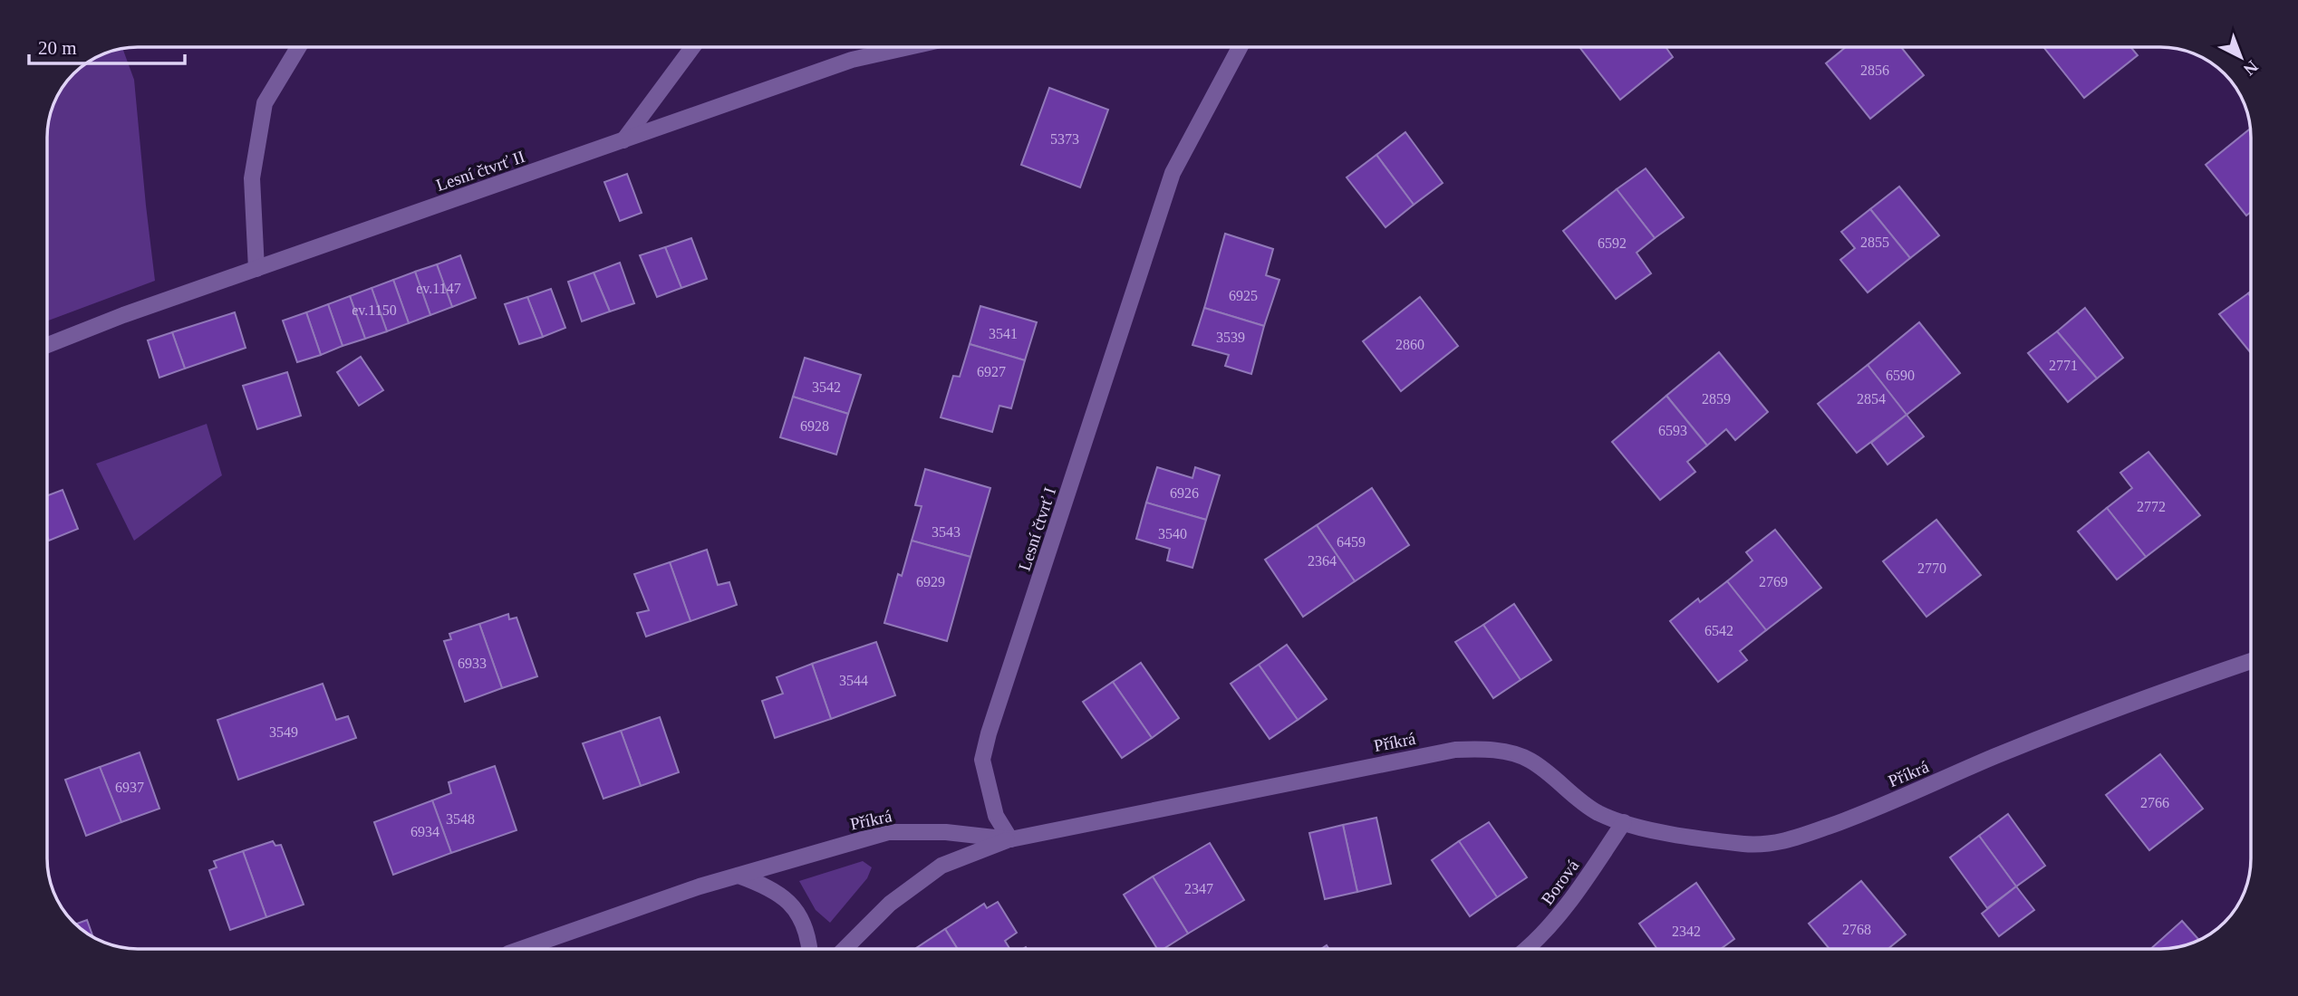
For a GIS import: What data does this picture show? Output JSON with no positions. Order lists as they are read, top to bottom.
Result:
{
  "streets": {
    "street": [
      "Lesní čtvrť II",
      "Lesní čtvrť I",
      "Příkrá",
      "Borová"
    ]
  },
  "crossings": [
    ["Lesní čtvrť I", "Příkrá"],
    ["Příkrá", "Borová"]
  ],
  "house_numbers": [
    "2856",
    "5373",
    "2855",
    "6592",
    "ev.1147",
    "6925",
    "ev.1150",
    "3541",
    "3539",
    "2860",
    "2771",
    "6927",
    "6590",
    "3542",
    "2859",
    "2854",
    "6928",
    "6593",
    "6926",
    "2772",
    "3543",
    "3540",
    "6459",
    "2364",
    "2770",
    "6929",
    "2769",
    "6542",
    "6933",
    "3544",
    "3549",
    "6937",
    "2766",
    "3548",
    "6934",
    "2347",
    "2768",
    "2342"
  ],
  "scale_bar": "20 m",
  "north": "bottom right"
}
